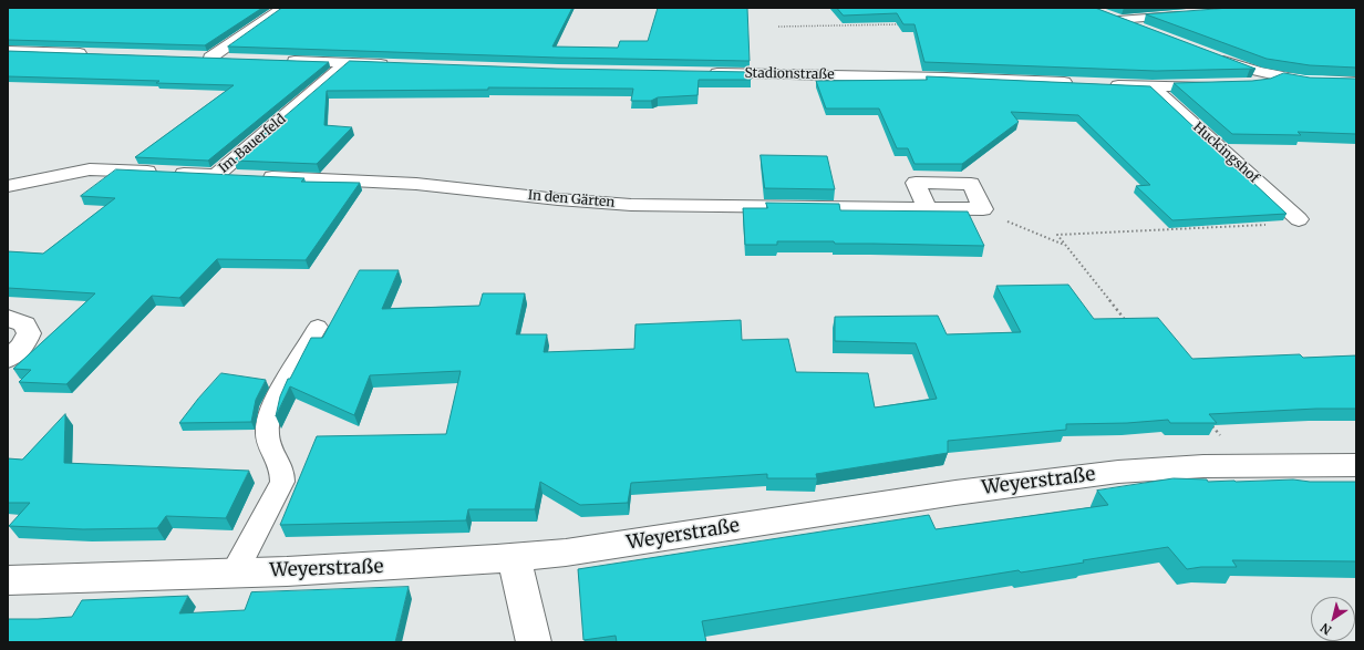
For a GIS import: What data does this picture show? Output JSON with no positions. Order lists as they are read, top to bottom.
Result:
{
  "streets": {
    "street": [
      "Stadionstraße",
      "Im Bauerfeld",
      "Huckingshof",
      "In den Gärten",
      "Weyerstraße"
    ]
  },
  "crossings": [
    ["Im Bauerfeld", "In den Gärten"]
  ],
  "north": "bottom left"
}
